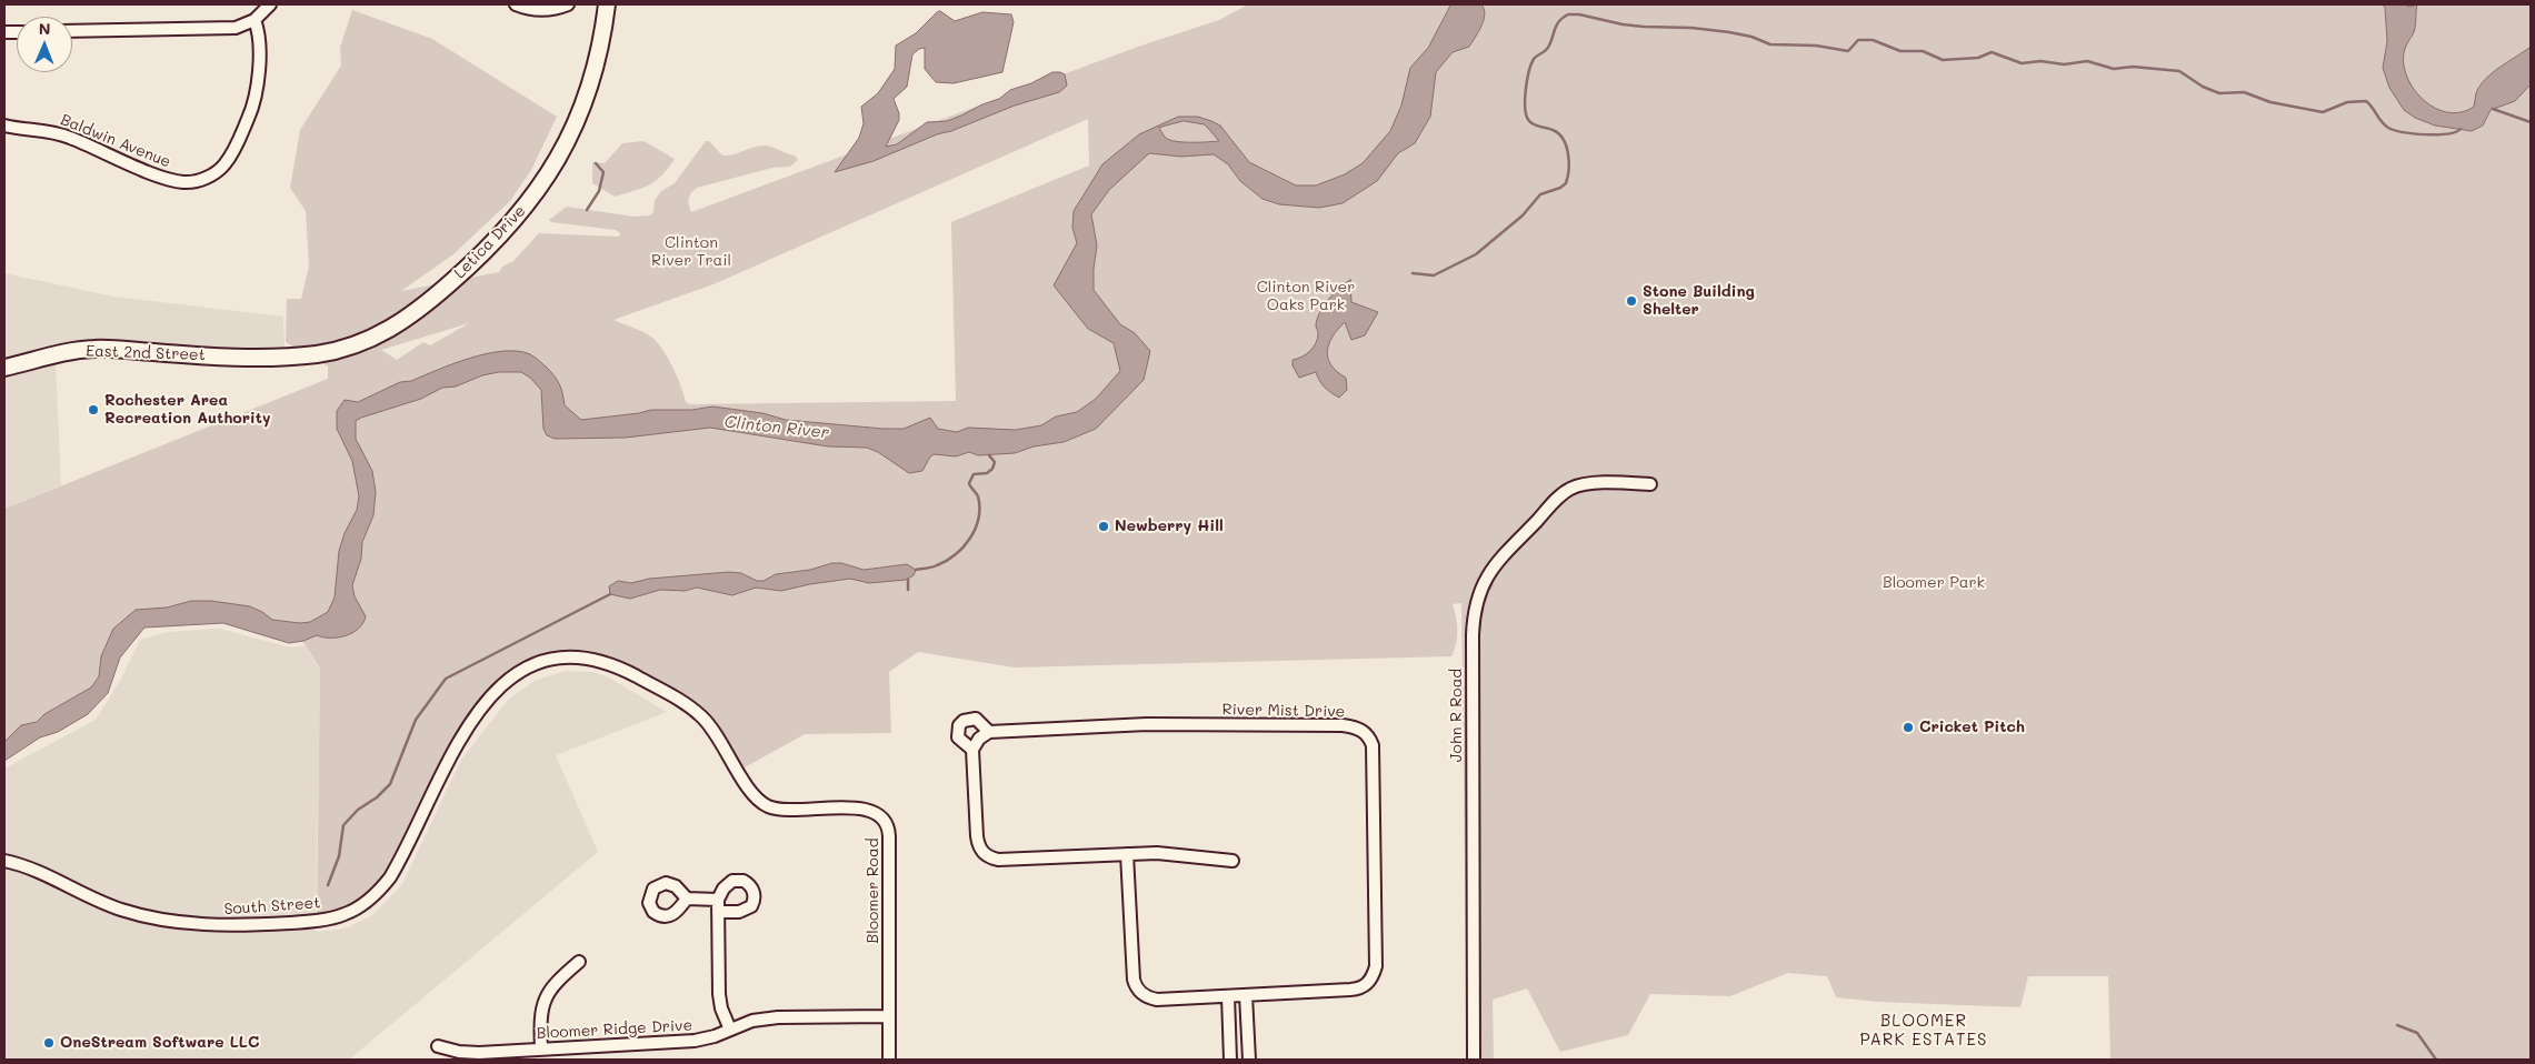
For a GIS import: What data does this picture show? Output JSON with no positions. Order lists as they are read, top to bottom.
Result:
{
  "streets": {
    "street": [
      "Baldwin Avenue",
      "Letica Drive",
      "East 2nd Street",
      "River Mist Drive",
      "John R Road",
      "Bloomer Road",
      "South Street",
      "Bloomer Ridge Drive"
    ]
  },
  "crossings": [
    ["Letica Drive", "East 2nd Street"],
    ["Bloomer Road", "South Street"],
    ["Bloomer Road", "Bloomer Ridge Drive"]
  ],
  "districts": ["BLOOMER PARK ESTATES"],
  "water": ["Clinton River"],
  "parks": ["Clinton River Trail", "Clinton River Oaks Park", "Bloomer Park"],
  "places": [
    "Stone Building Shelter",
    "Rochester Area Recreation Authority",
    "Newberry Hill",
    "Cricket Pitch",
    "OneStream Software LLC"
  ],
  "north": "top"
}
